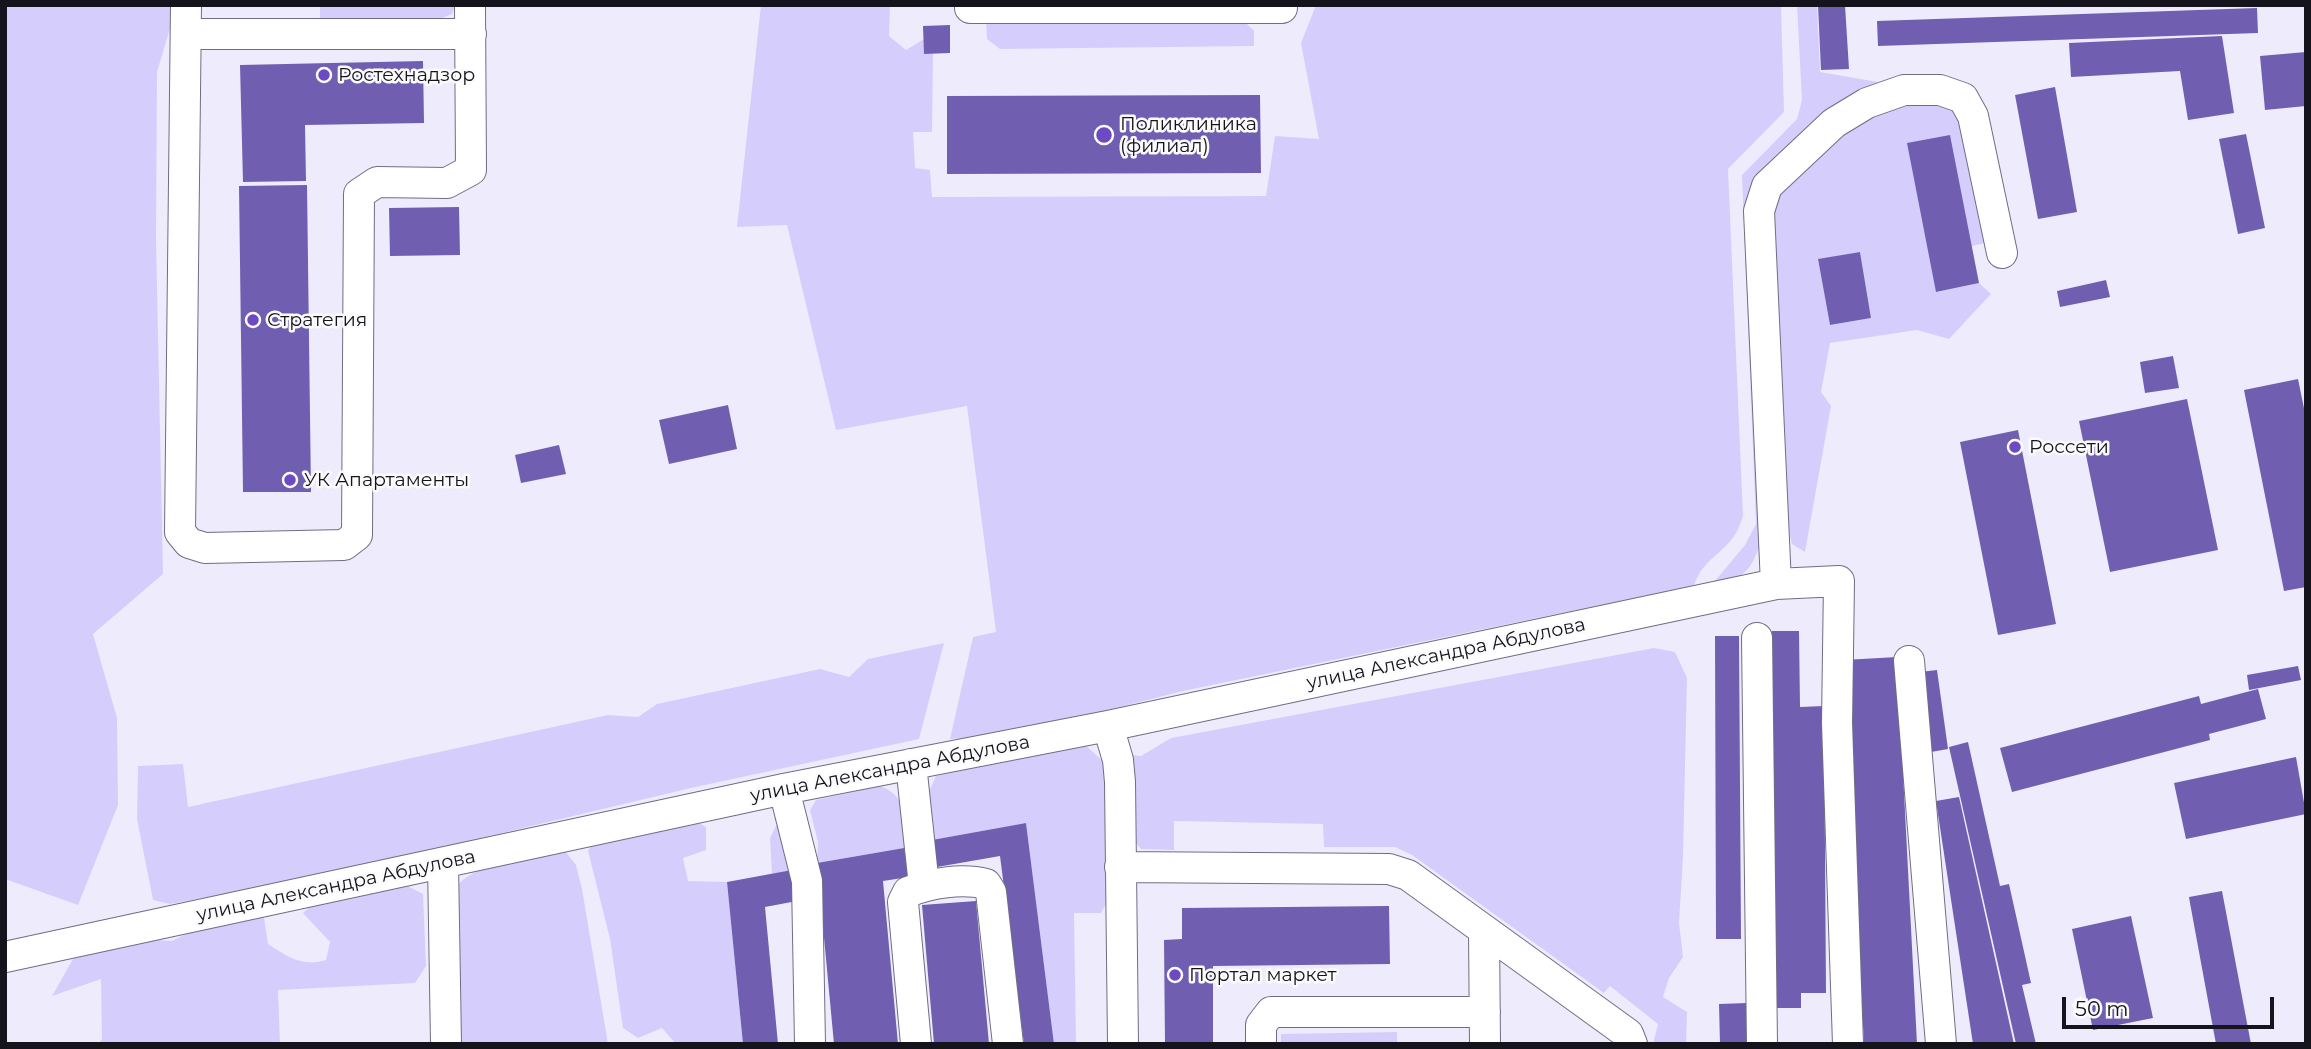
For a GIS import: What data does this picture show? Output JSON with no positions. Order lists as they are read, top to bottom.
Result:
{
  "streets": {
    "street": ["улица Александра Абдулова"]
  },
  "places": [
    "Ростехнадзор",
    "Поликлиника (филиал)",
    "Стратегия",
    "Россети",
    "УК Апартаменты",
    "Портал маркет"
  ],
  "scale_bar": "50 m"
}
